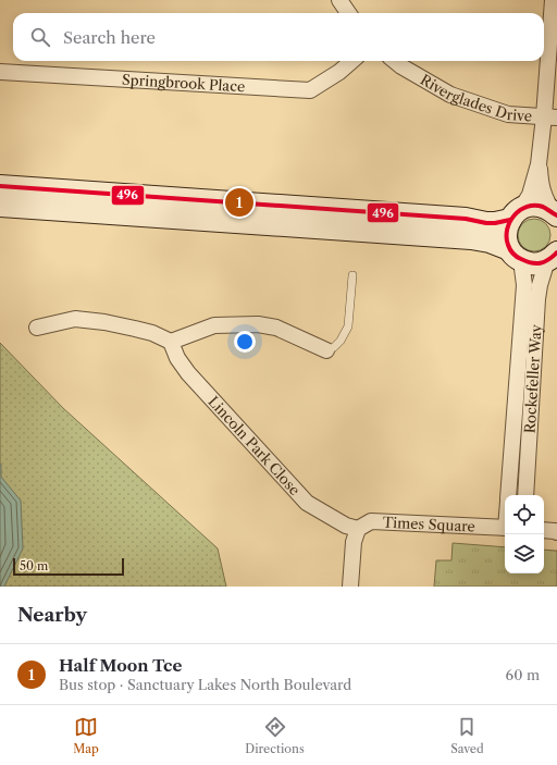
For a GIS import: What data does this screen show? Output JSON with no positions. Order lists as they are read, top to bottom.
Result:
{
  "streets": {
    "street": [
      "Springbrook Place",
      "Riverglades Drive",
      "Rockefeller Way",
      "Lincoln Park Close",
      "Times Square"
    ]
  },
  "crossings": [
    ["Lincoln Park Close", "Times Square"]
  ],
  "lines": ["transit line 496"],
  "scale_bar": "50 m",
  "page": {
    "search": "Search here",
    "pins": "1",
    "scale": "50 m",
    "heading": "Nearby",
    "list": [
      {
        "mark": "1",
        "name": "Half Moon Tce",
        "note": "Bus stop · Sanctuary Lakes North Boulevard",
        "value": "60 m"
      }
    ],
    "nav": ["Map", "Directions", "Saved"]
  }
}
